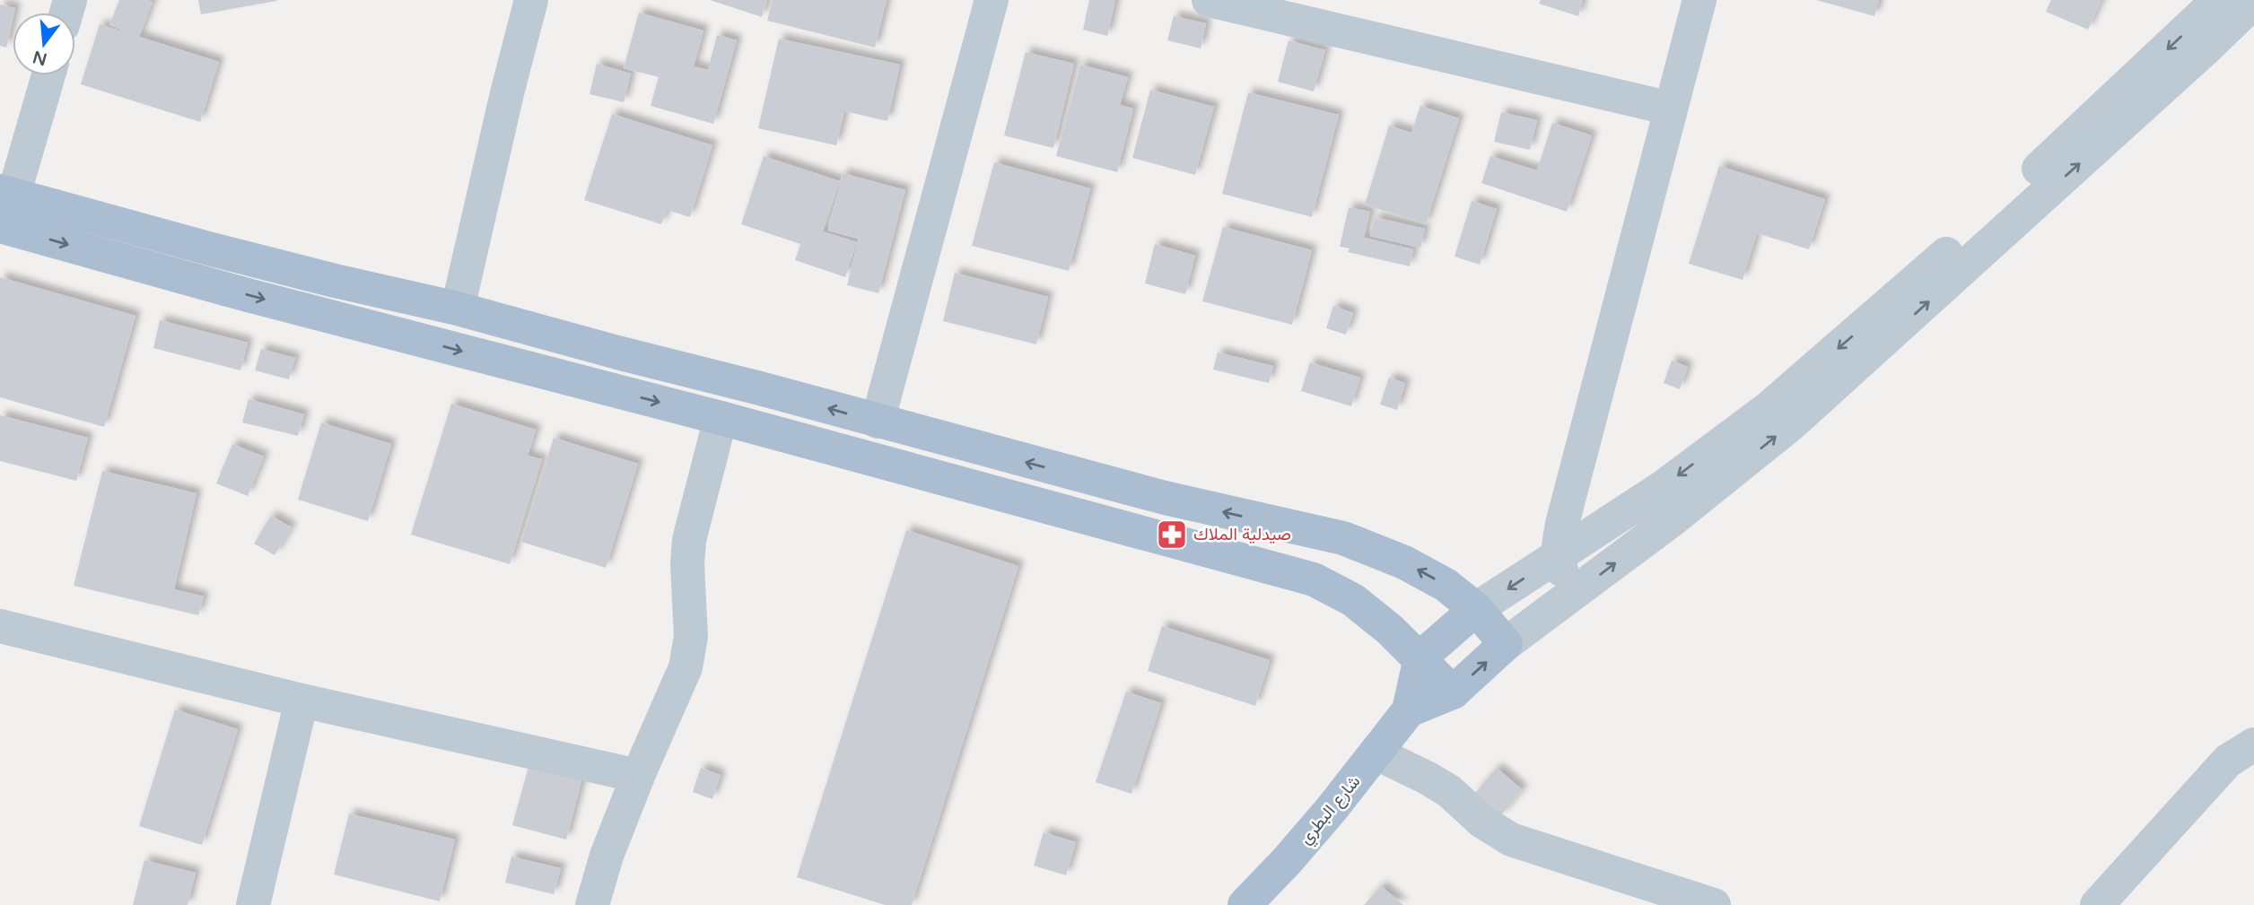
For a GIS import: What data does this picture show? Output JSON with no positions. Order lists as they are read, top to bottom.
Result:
{
  "streets": {
    "main road": ["شارع البطري"]
  },
  "places": {
    "pharmacy": ["صيدلية الملاك"]
  },
  "north": "bottom"
}
